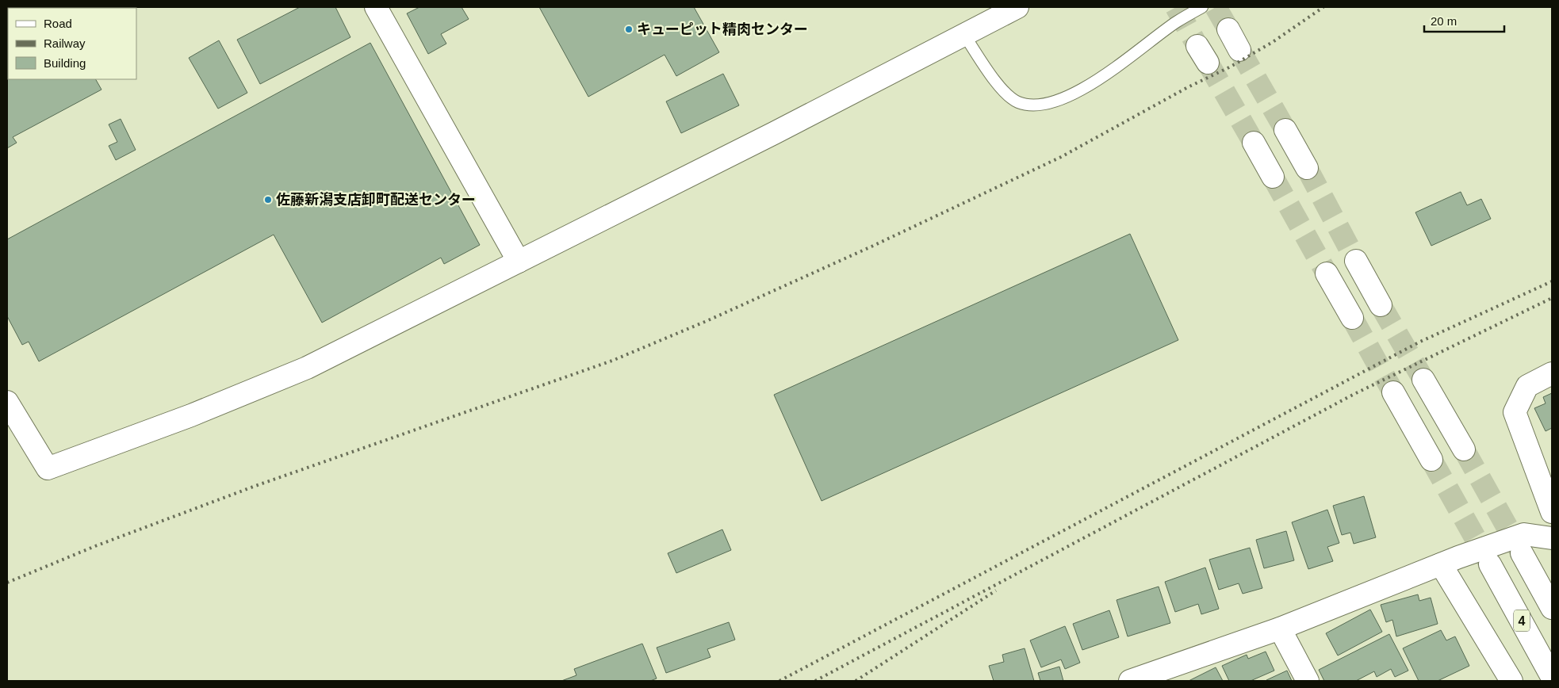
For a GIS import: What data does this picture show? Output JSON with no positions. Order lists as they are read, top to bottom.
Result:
{
  "streets": {
    "street": ["4"]
  },
  "places": ["キューピット精肉センター", "佐藤新潟支店卸町配送センター"],
  "legend": ["Road", "Railway", "Building"],
  "scale_bar": "20 m"
}
